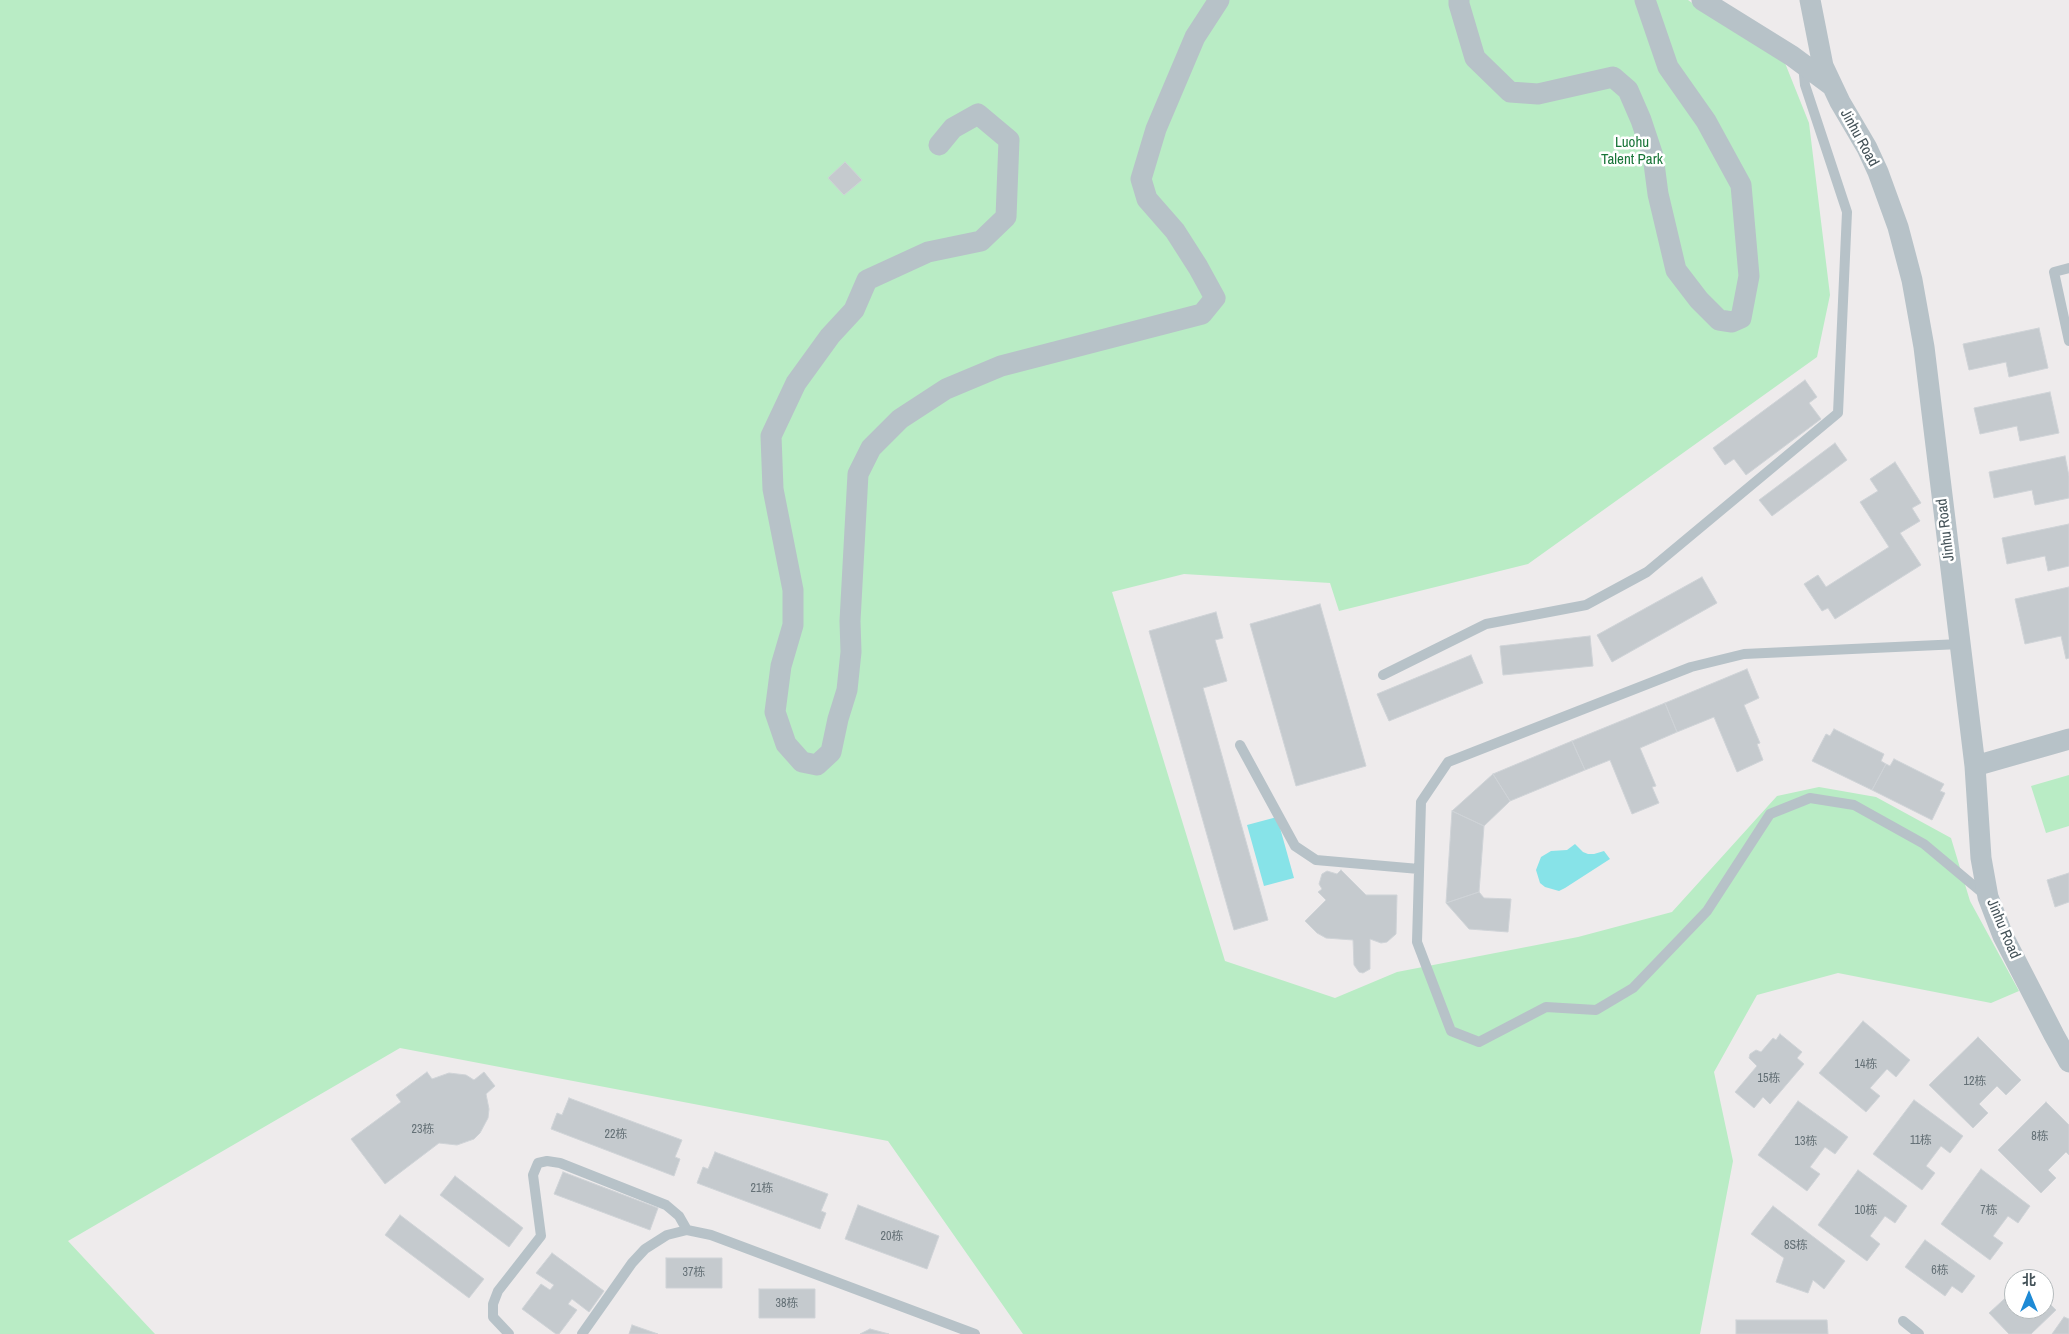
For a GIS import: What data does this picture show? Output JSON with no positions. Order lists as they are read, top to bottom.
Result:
{
  "streets": {
    "street": ["Jinhu Road"]
  },
  "parks": ["Luohu Talent Park"],
  "house_numbers": [
    "14栋",
    "15栋",
    "12栋",
    "23栋",
    "22栋",
    "8栋",
    "11栋",
    "13栋",
    "21栋",
    "10栋",
    "7栋",
    "20栋",
    "8S栋",
    "6栋",
    "37栋",
    "38栋"
  ],
  "north": "top"
}
